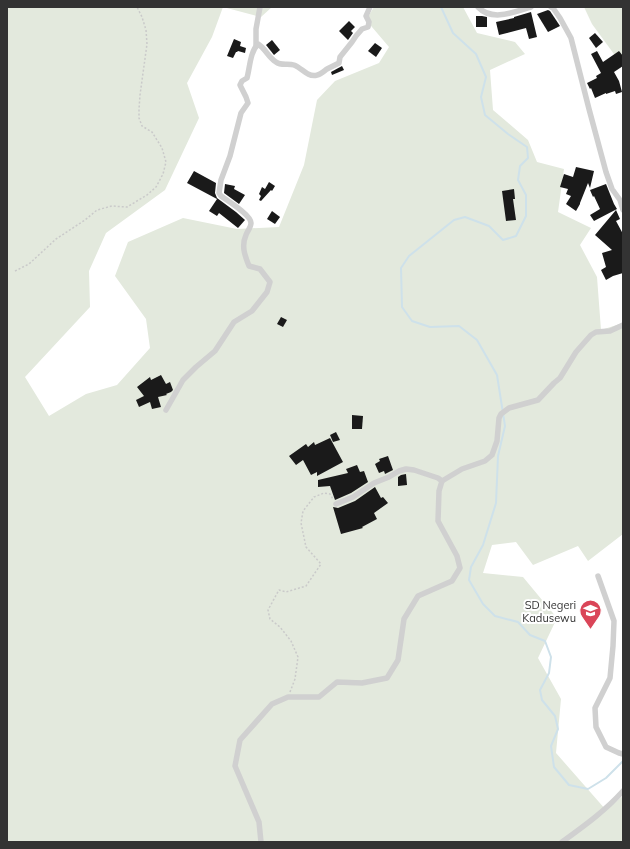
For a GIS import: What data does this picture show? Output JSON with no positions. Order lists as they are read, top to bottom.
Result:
{
  "places": {
    "school or university": ["SD Negeri Kadusewu"]
  }
}
